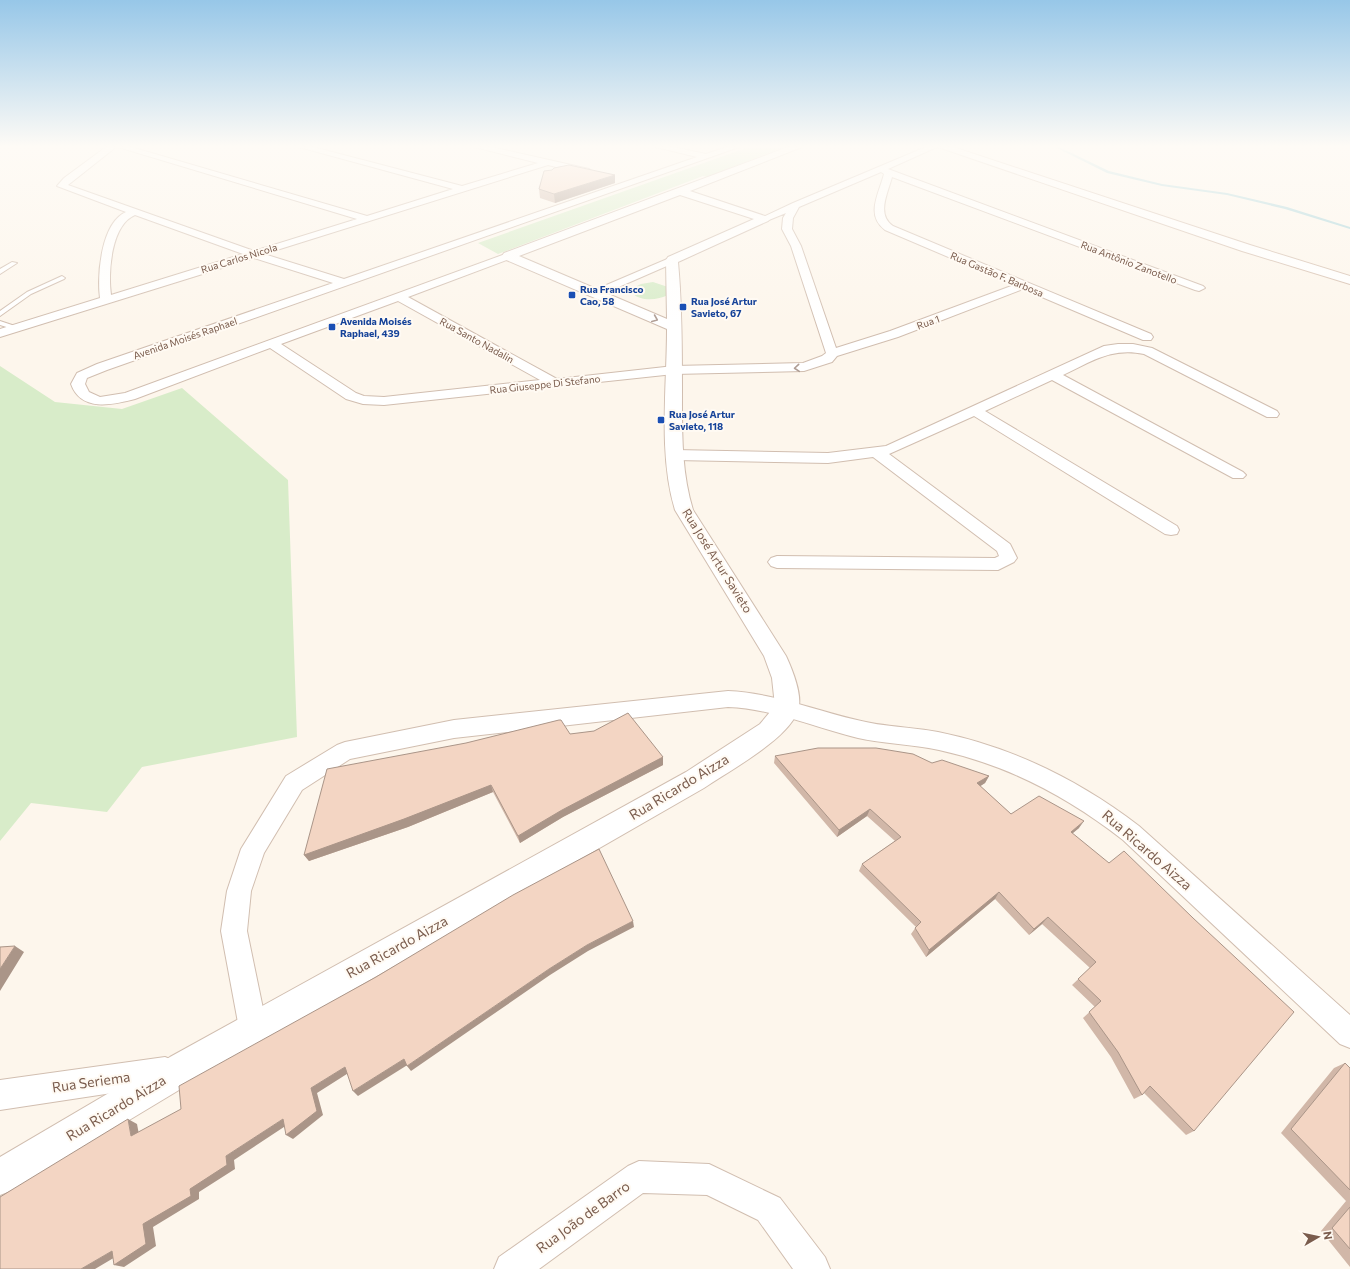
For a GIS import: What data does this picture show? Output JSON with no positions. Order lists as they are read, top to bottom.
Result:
{
  "streets": {
    "street": [
      "Rua Carlos Nicola",
      "Rua Antônio Zanotello",
      "Rua Gastão F. Barbosa",
      "Rua 1",
      "Avenida Moisés Raphael",
      "Rua Santo Nadalin",
      "Rua Giuseppe Di Stefano",
      "Rua José Artur Savieto",
      "Rua Ricardo Aizza",
      "Rua Seriema",
      "Rua João de Barro"
    ]
  },
  "crossings": [
    ["Rua Gastão F. Barbosa", "Rua 1"],
    ["Rua 1", "Rua Giuseppe Di Stefano"],
    ["Avenida Moisés Raphael", "Rua Santo Nadalin"],
    ["Avenida Moisés Raphael", "Rua Giuseppe Di Stefano"],
    ["Rua Santo Nadalin", "Rua Giuseppe Di Stefano"],
    ["Rua Giuseppe Di Stefano", "Rua José Artur Savieto"],
    ["Rua José Artur Savieto", "Rua Ricardo Aizza"],
    ["Rua Ricardo Aizza", "Rua Seriema"]
  ],
  "places": {
    "transit": [
      "Rua Francisco Cao, 58",
      "Rua José Artur Savieto, 67",
      "Avenida Moisés Raphael, 439",
      "Rua José Artur Savieto, 118"
    ]
  },
  "north": "right"
}
